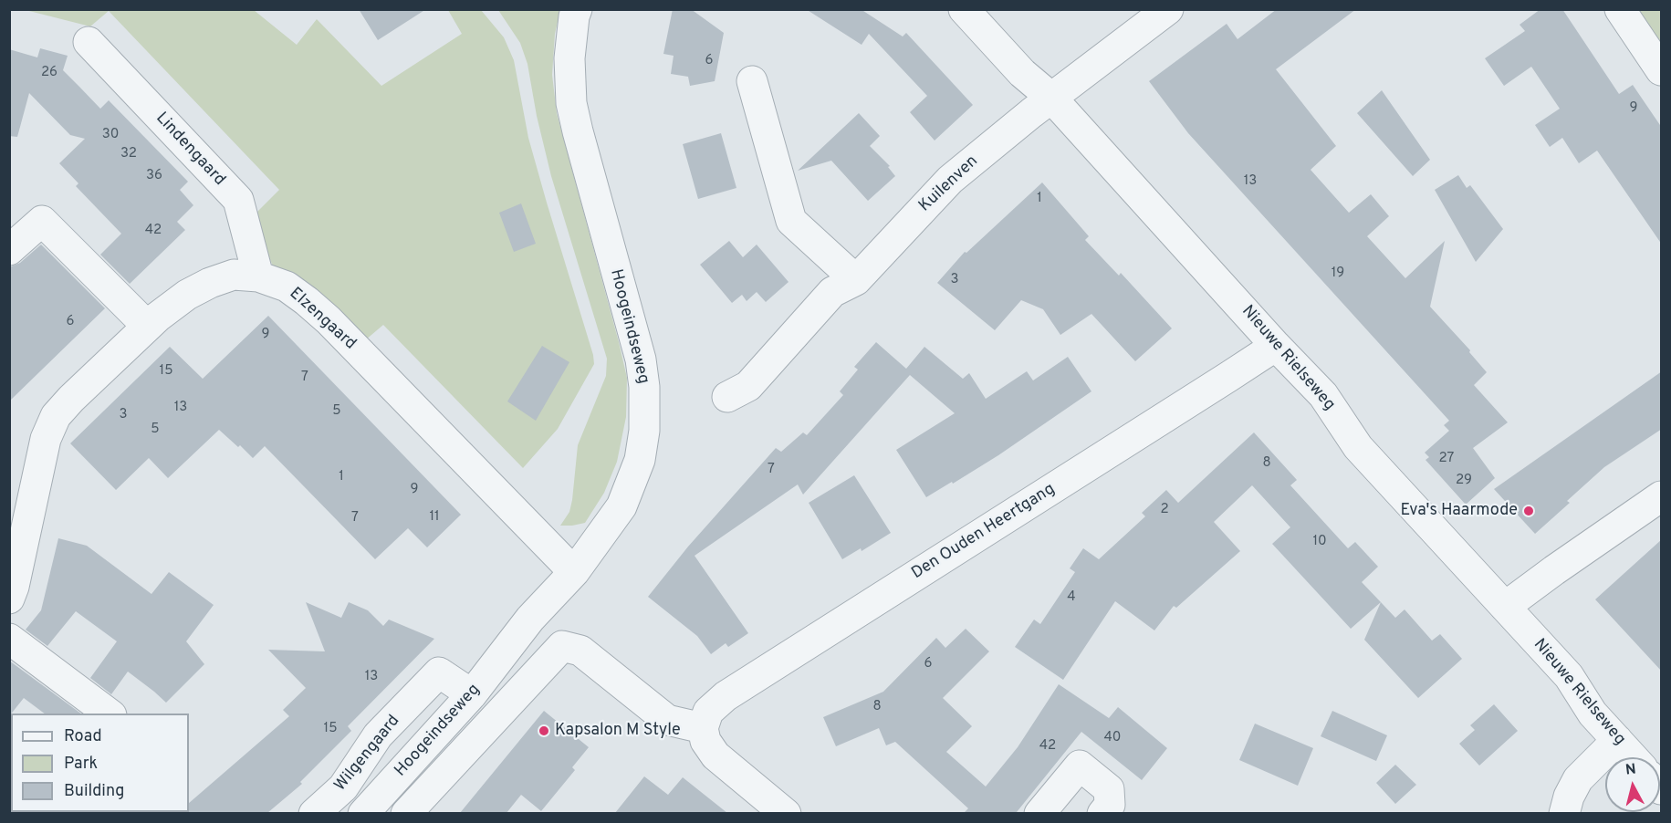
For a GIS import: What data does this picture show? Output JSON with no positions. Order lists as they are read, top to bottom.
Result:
{
  "streets": {
    "street": [
      "Lindengaard",
      "Kuilenven",
      "Elzengaard",
      "Hoogeindseweg",
      "Nieuwe Rielseweg",
      "Den Ouden Heertgang",
      "Wilgengaard"
    ]
  },
  "crossings": [
    ["Lindengaard", "Elzengaard"],
    ["Kuilenven", "Nieuwe Rielseweg"],
    ["Elzengaard", "Hoogeindseweg"],
    ["Hoogeindseweg", "Den Ouden Heertgang"],
    ["Hoogeindseweg", "Wilgengaard"],
    ["Nieuwe Rielseweg", "Den Ouden Heertgang"]
  ],
  "places": ["Eva's Haarmode", "Kapsalon M Style"],
  "house_numbers": [
    "6",
    "26",
    "9",
    "30",
    "32",
    "36",
    "13",
    "1",
    "42",
    "19",
    "3",
    "6",
    "9",
    "15",
    "7",
    "13",
    "5",
    "3",
    "5",
    "27",
    "8",
    "7",
    "1",
    "29",
    "9",
    "2",
    "11",
    "7",
    "10",
    "4",
    "6",
    "13",
    "8",
    "15",
    "40",
    "42"
  ],
  "legend": ["Road", "Park", "Building"],
  "north": "top"
}
